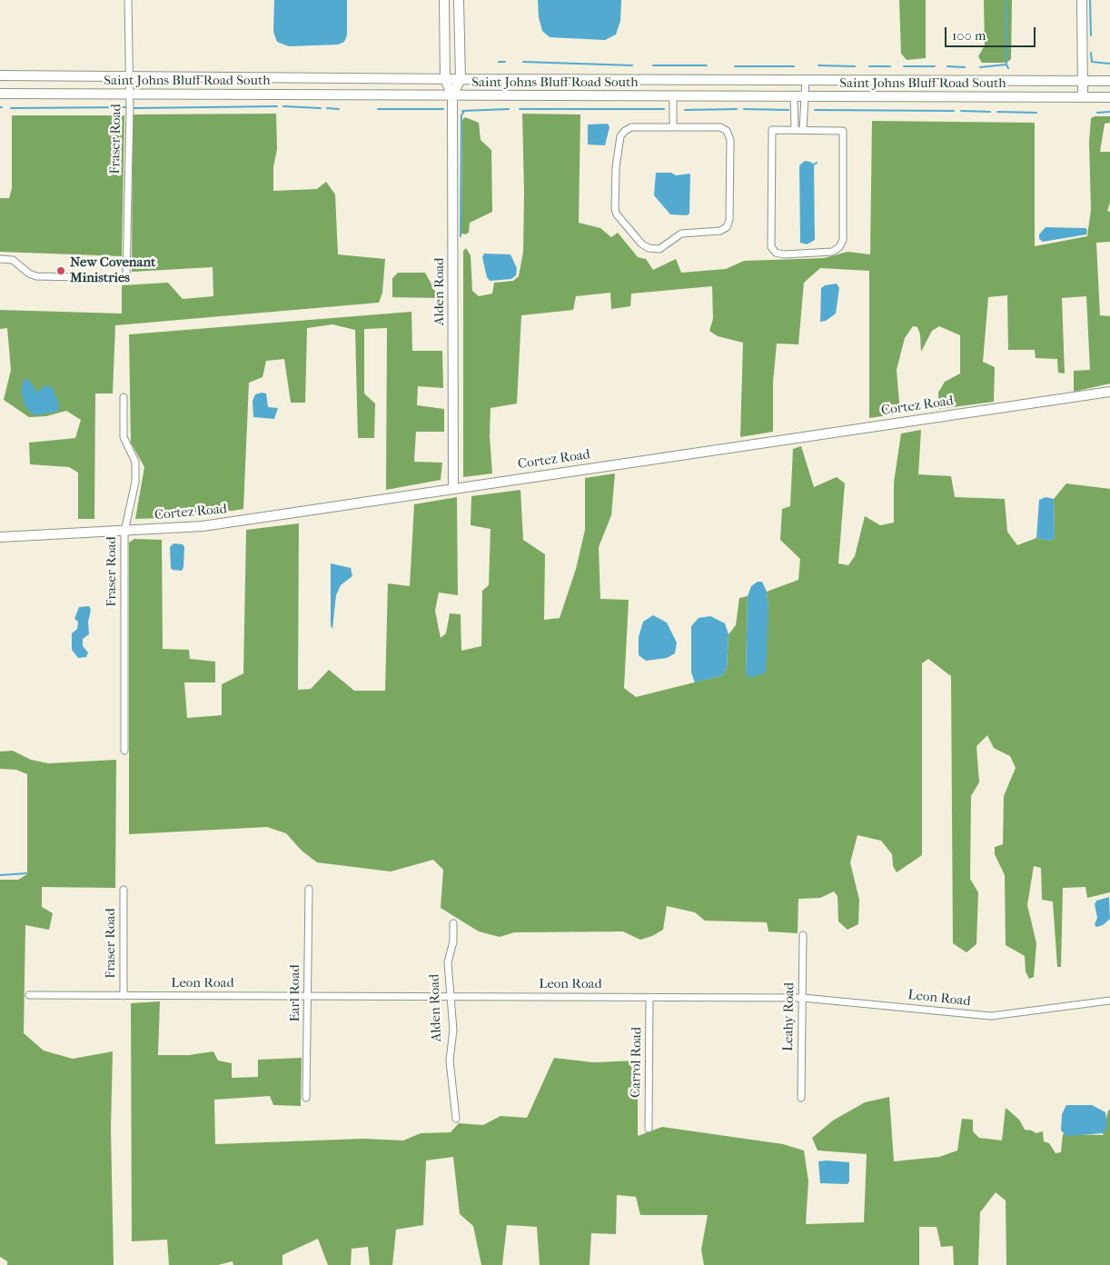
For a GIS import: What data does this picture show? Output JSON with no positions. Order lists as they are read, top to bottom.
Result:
{
  "streets": {
    "main road": ["Saint Johns Bluff Road South", "Alden Road", "Cortez Road"],
    "street": [
      "Fraser Road",
      "Leon Road",
      "Earl Road",
      "Leahy Road",
      "Carrol Road"
    ]
  },
  "crossings": [
    ["Saint Johns Bluff Road South", "Fraser Road"],
    ["Saint Johns Bluff Road South", "Alden Road"],
    ["Fraser Road", "Cortez Road"],
    ["Fraser Road", "Leon Road"],
    ["Alden Road", "Cortez Road"],
    ["Alden Road", "Leon Road"],
    ["Leon Road", "Earl Road"],
    ["Leon Road", "Leahy Road"],
    ["Leon Road", "Carrol Road"]
  ],
  "places": ["New Covenant Ministries"],
  "scale_bar": "100 m"
}
